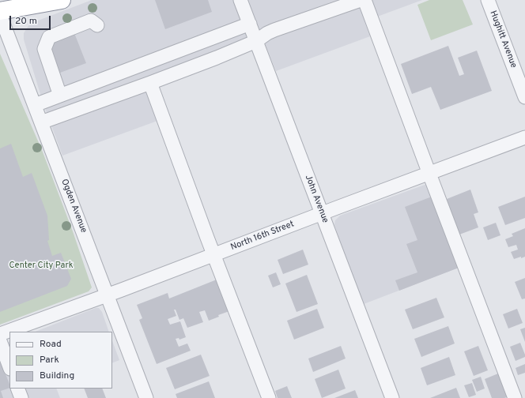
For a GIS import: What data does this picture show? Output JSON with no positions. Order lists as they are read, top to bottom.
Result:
{
  "streets": {
    "street": [
      "Hughitt Avenue",
      "John Avenue",
      "Ogden Avenue",
      "North 16th Street"
    ]
  },
  "crossings": [
    ["John Avenue", "North 16th Street"],
    ["Ogden Avenue", "North 16th Street"]
  ],
  "parks": ["Center City Park"],
  "legend": ["Road", "Park", "Building"],
  "scale_bar": "20 m"
}
